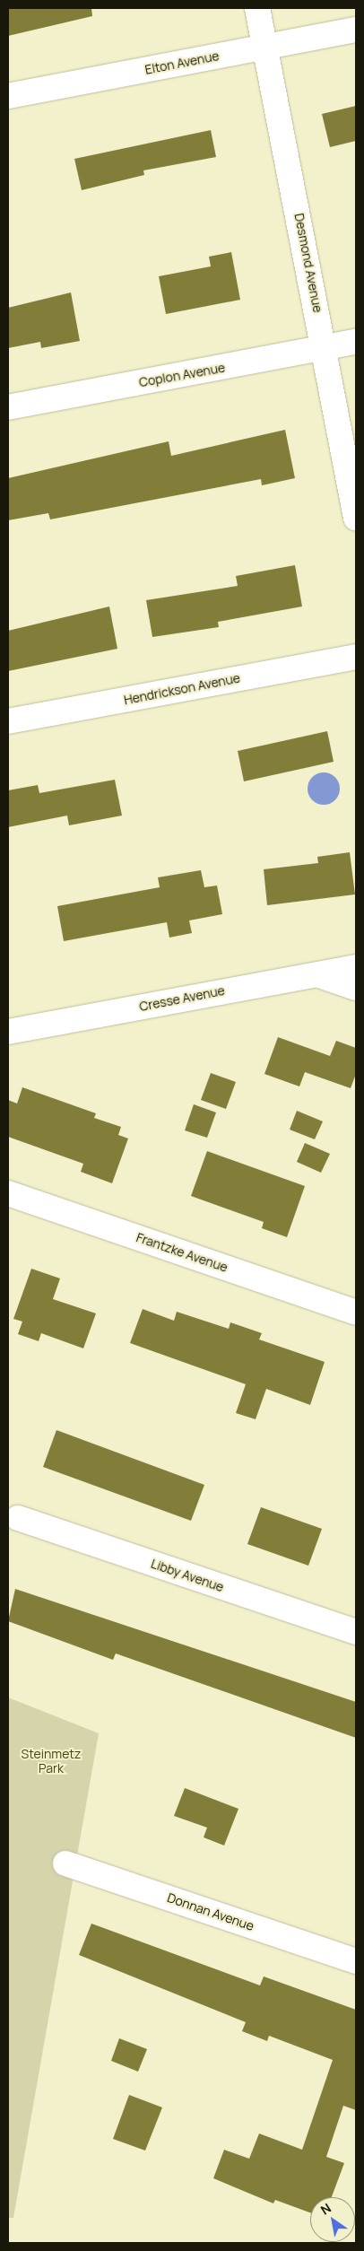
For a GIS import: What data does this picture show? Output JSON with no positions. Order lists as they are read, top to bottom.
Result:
{
  "streets": {
    "street": [
      "Elton Avenue",
      "Desmond Avenue",
      "Coplon Avenue",
      "Hendrickson Avenue",
      "Cresse Avenue",
      "Frantzke Avenue",
      "Libby Avenue",
      "Donnan Avenue"
    ]
  },
  "crossings": [
    ["Elton Avenue", "Desmond Avenue"],
    ["Desmond Avenue", "Coplon Avenue"]
  ],
  "parks": ["Steinmetz Park"],
  "north": "top left"
}
